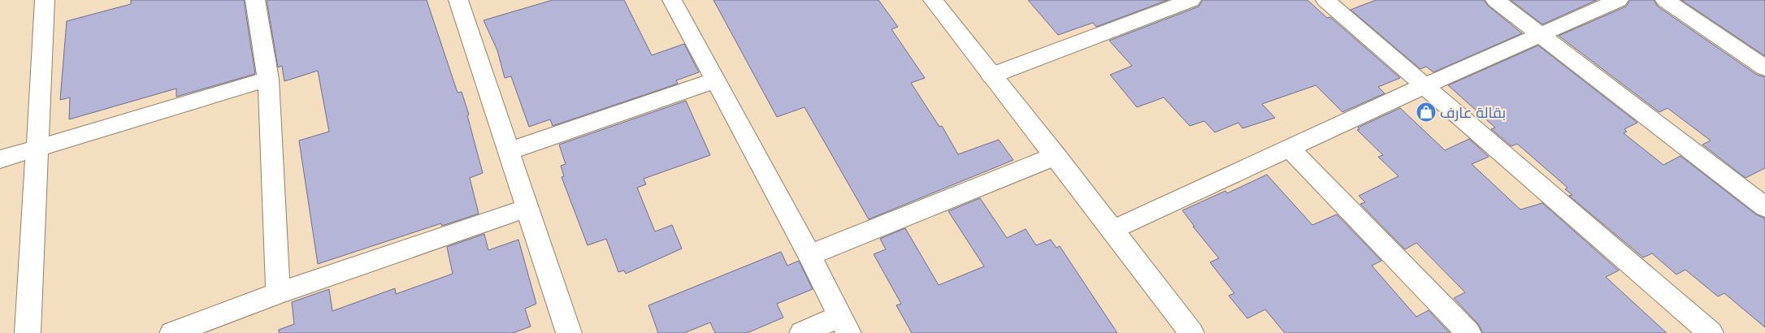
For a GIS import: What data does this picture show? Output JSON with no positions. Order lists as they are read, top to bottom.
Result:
{
  "places": {
    "shop": ["بقالة عارف"]
  }
}
